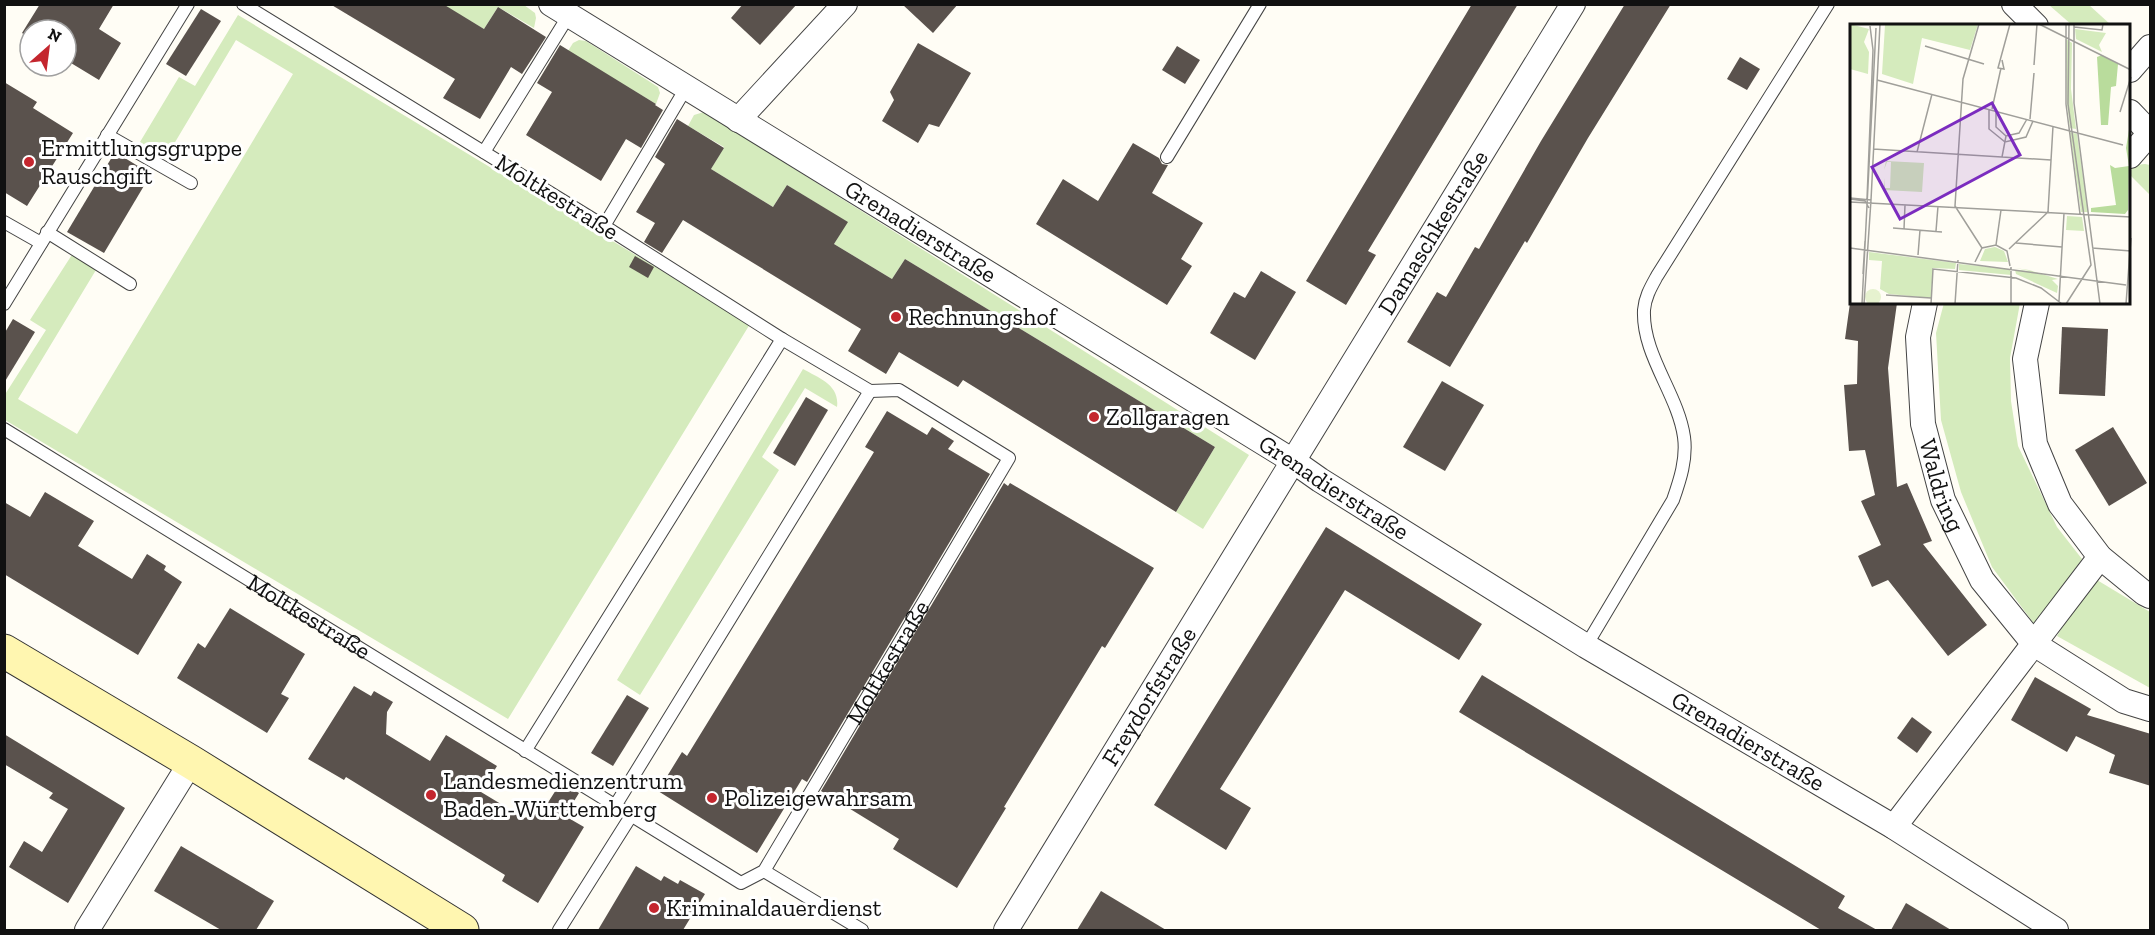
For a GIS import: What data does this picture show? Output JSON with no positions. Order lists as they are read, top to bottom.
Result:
{
  "streets": {
    "street": [
      "Grenadierstraße",
      "Damaschkestraße",
      "Waldring",
      "Freydorfstraße"
    ],
    "lane": ["Moltkestraße"]
  },
  "crossings": [
    ["Grenadierstraße", "Damaschkestraße"],
    ["Grenadierstraße", "Freydorfstraße"],
    ["Damaschkestraße", "Freydorfstraße"]
  ],
  "places": [
    "Ermittlungsgruppe Rauschgift",
    "Rechnungshof",
    "Zollgaragen",
    "Landesmedienzentrum Baden-Württemberg",
    "Polizeigewahrsam",
    "Kriminaldauerdienst"
  ],
  "north": "top right"
}
